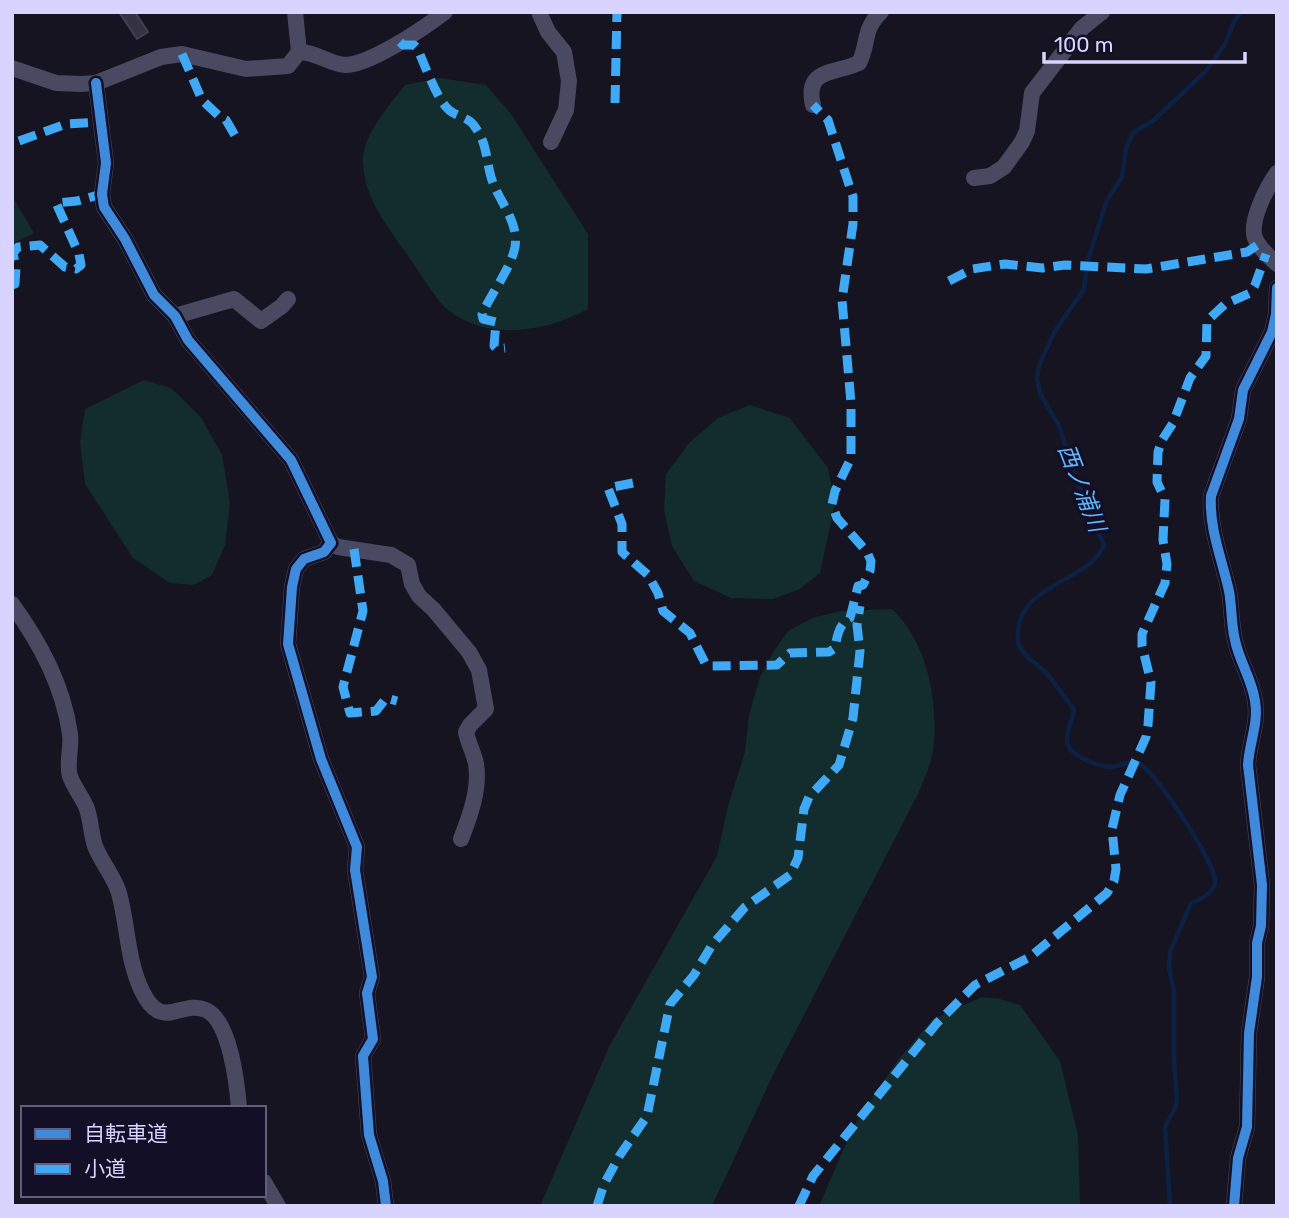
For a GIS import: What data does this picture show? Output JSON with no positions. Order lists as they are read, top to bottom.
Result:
{
  "water": ["西ノ浦川"],
  "legend": ["自転車道", "小道"],
  "scale_bar": "100 m"
}
